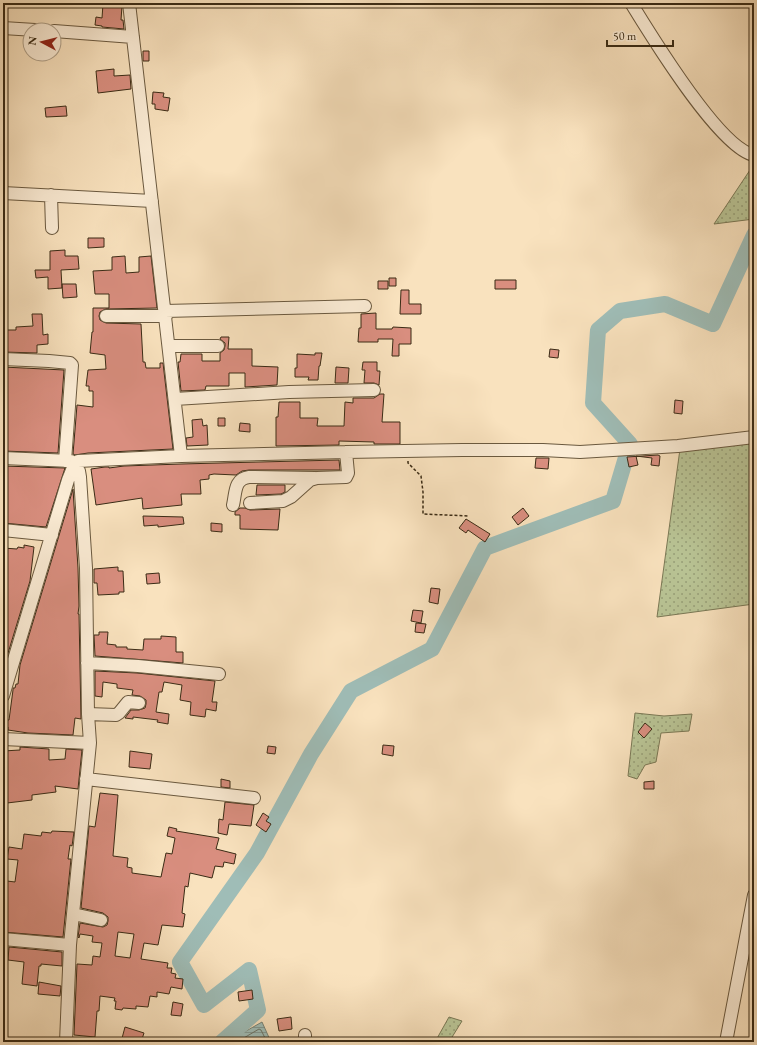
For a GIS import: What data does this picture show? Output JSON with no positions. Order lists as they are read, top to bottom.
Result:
{
  "scale_bar": "50 m",
  "north": "left"
}
